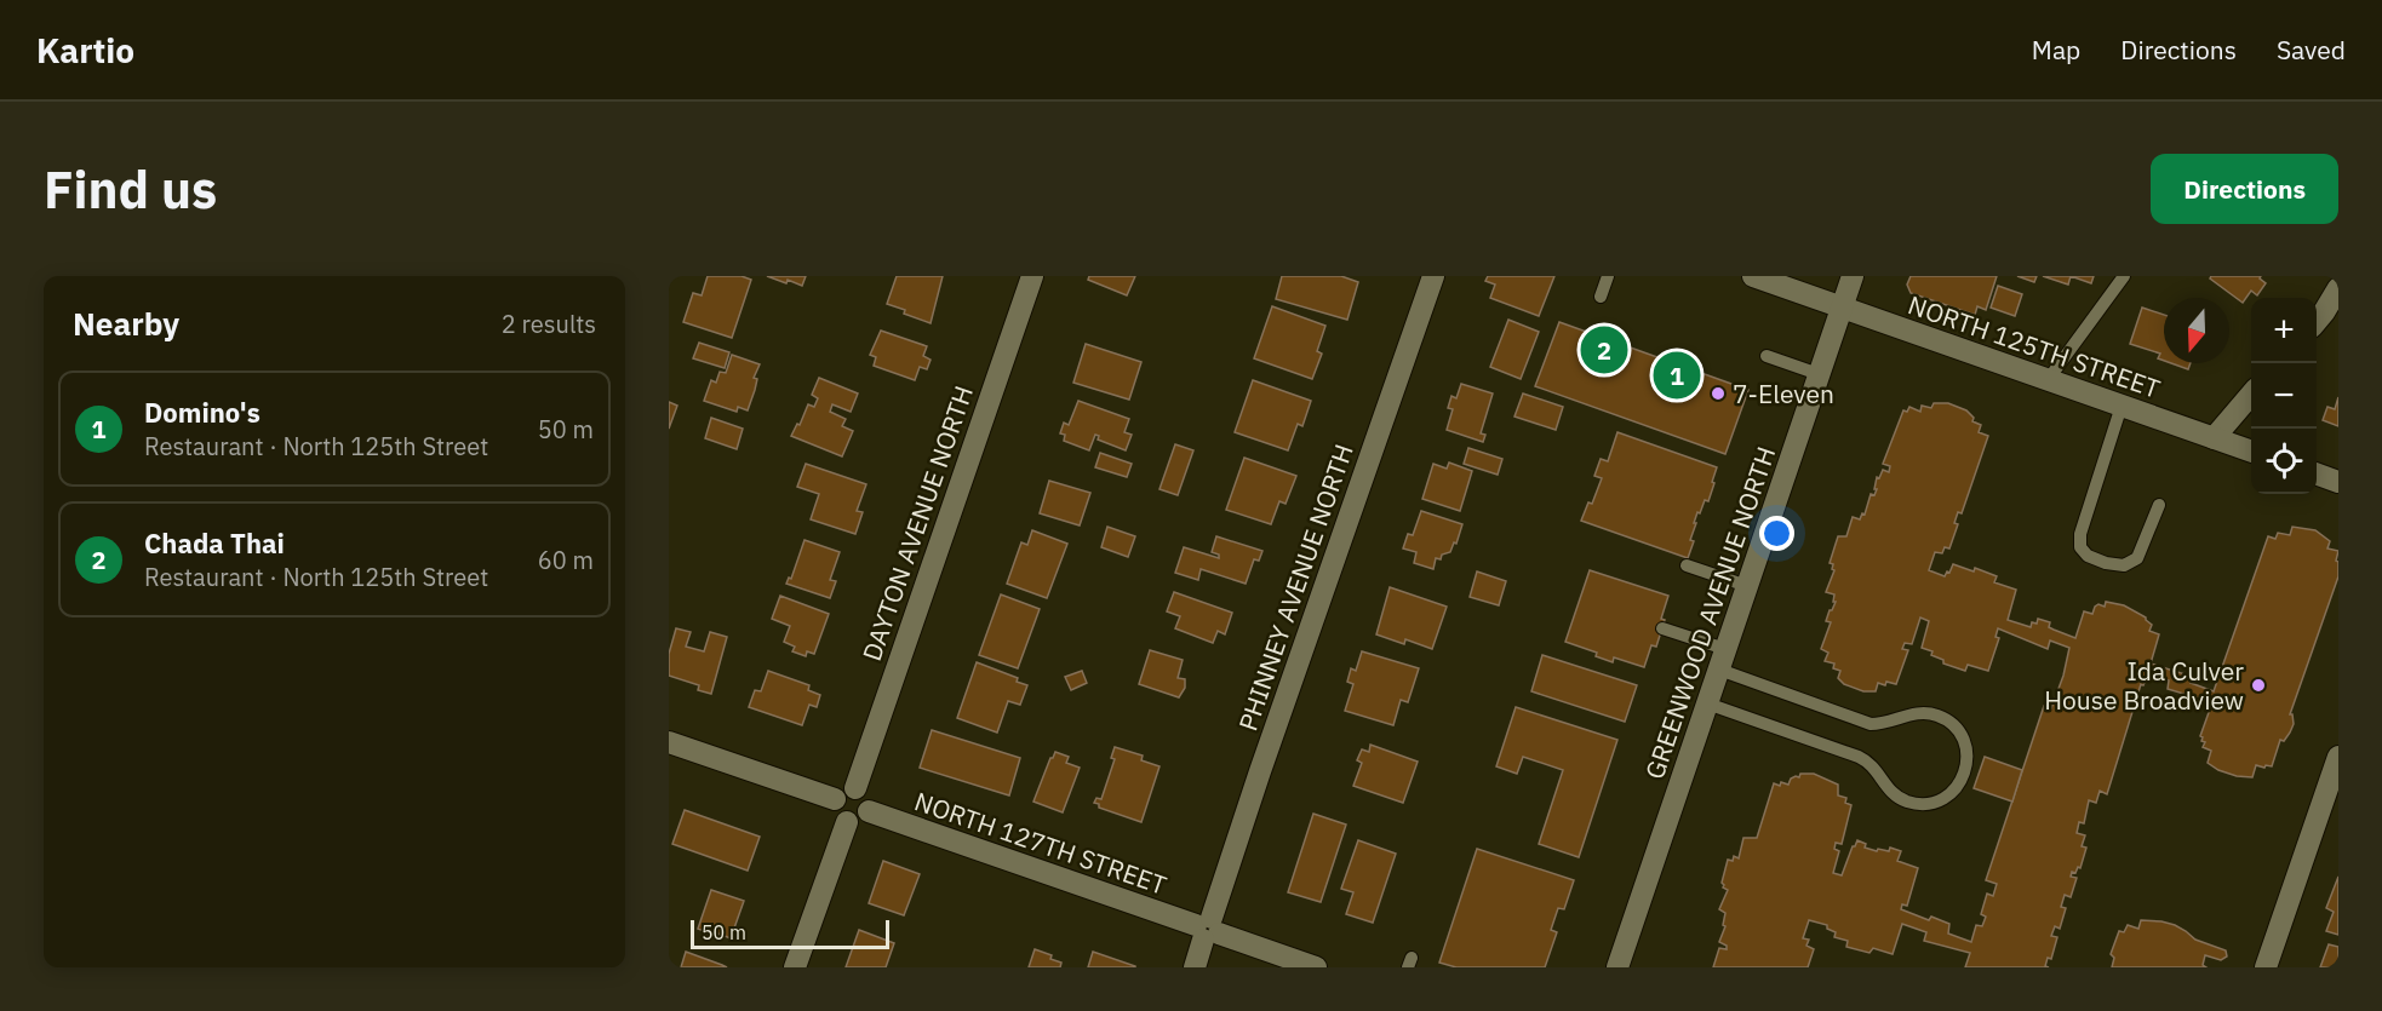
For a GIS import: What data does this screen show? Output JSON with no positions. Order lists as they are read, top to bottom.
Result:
{
  "streets": {
    "street": [
      "NORTH 125TH STREET",
      "DAYTON AVENUE NORTH",
      "PHINNEY AVENUE NORTH",
      "GREENWOOD AVENUE NORTH",
      "NORTH 127TH STREET"
    ]
  },
  "crossings": [
    ["NORTH 125TH STREET", "GREENWOOD AVENUE NORTH"],
    ["DAYTON AVENUE NORTH", "NORTH 127TH STREET"],
    ["PHINNEY AVENUE NORTH", "NORTH 127TH STREET"]
  ],
  "places": ["7-Eleven", "Ida Culver House Broadview"],
  "scale_bar": "50 m",
  "north": "bottom",
  "page": {
    "header": "Kartio",
    "nav": ["Map", "Directions", "Saved"],
    "buttons": "Directions",
    "title": "Find us",
    "heading": ["Nearby", "2 results"],
    "map_buttons": ["+", "−"],
    "pins": ["2", "1"],
    "list": [
      {
        "mark": "1",
        "name": "Domino's",
        "note": "Restaurant · North 125th Street",
        "value": "50 m"
      },
      {
        "mark": "2",
        "name": "Chada Thai",
        "note": "Restaurant · North 125th Street",
        "value": "60 m"
      }
    ],
    "scale": "50 m"
  }
}
